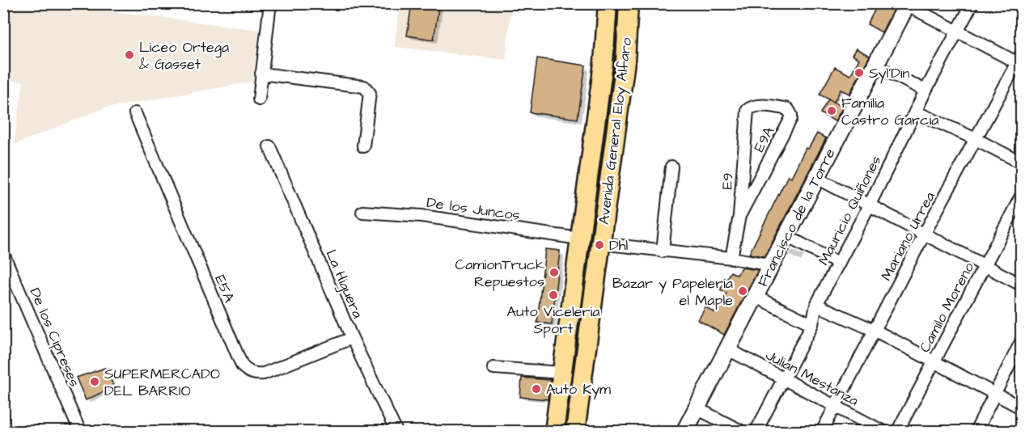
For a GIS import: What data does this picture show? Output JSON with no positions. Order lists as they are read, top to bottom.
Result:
{
  "streets": {
    "main road": ["Avenida General Eloy Alfaro"],
    "street": [
      "E9A",
      "E9",
      "De los Juncos",
      "Mauricio Quiñones",
      "Francisco de la Torre",
      "Mariano Urrea",
      "La Higuera",
      "E5A",
      "Camilo Moreno",
      "De los Cipreses",
      "Julian Mestanza"
    ]
  },
  "crossings": [
    ["Avenida General Eloy Alfaro", "De los Juncos"],
    ["E9A", "E9"],
    ["Mauricio Quiñones", "Julian Mestanza"],
    ["Francisco de la Torre", "Julian Mestanza"],
    ["Mariano Urrea", "Julian Mestanza"],
    ["La Higuera", "E5A"]
  ],
  "places": [
    "Liceo Ortega & Gasset",
    "Syl'Din",
    "Familia Castro Garcia",
    "Dhl",
    "CamionTruck Repuestos",
    "Bazar y Papelería el Maple",
    "Auto Viceleria Sport",
    "SUPERMERCADO DEL BARRIO",
    "Auto Kym"
  ]
}
